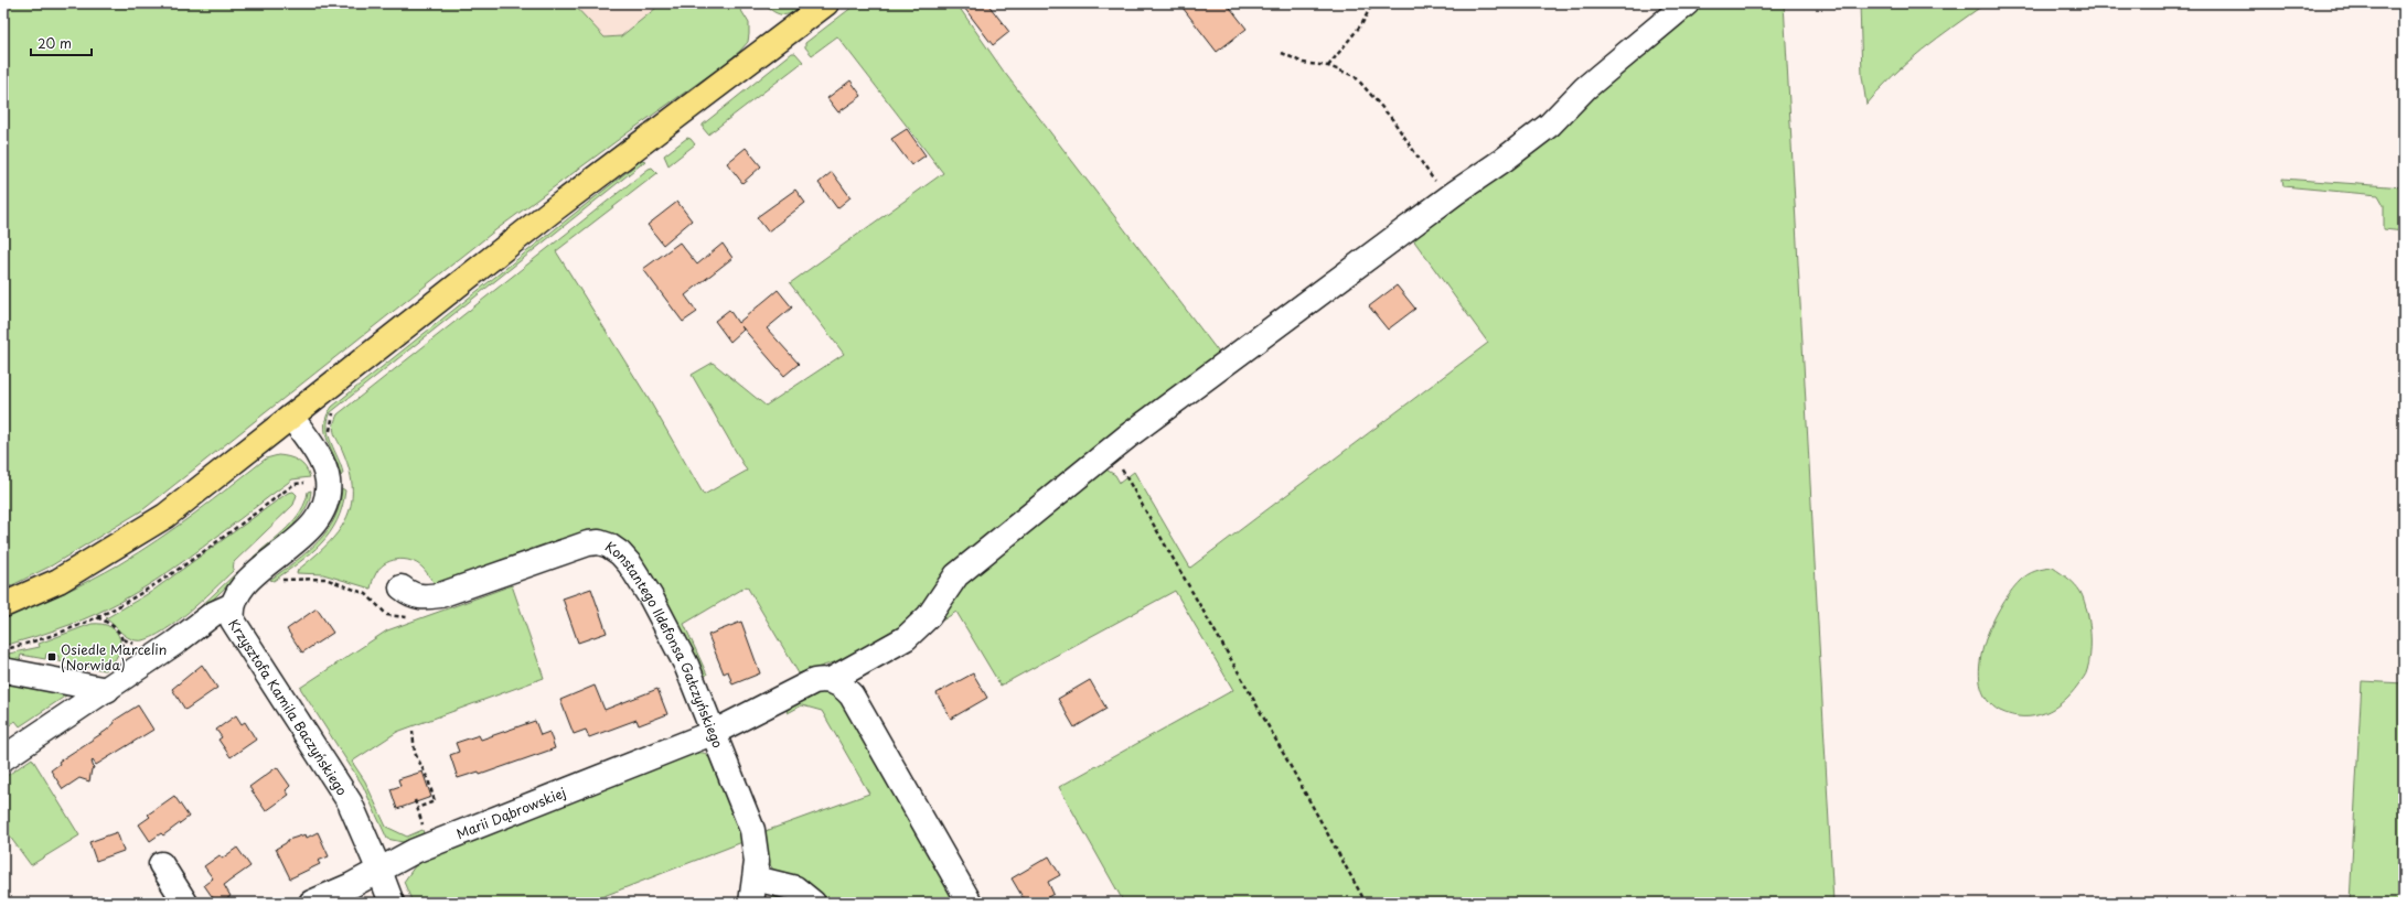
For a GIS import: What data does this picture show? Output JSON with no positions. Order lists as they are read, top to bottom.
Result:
{
  "streets": {
    "street": ["Konstantego Ildefonsa Gałczyńskiego", "Krzysztofa Kamila Baczyńskiego", "Marii Dąbrowskiej"]
  },
  "crossings": [
    ["Konstantego Ildefonsa Gałczyńskiego", "Marii Dąbrowskiej"],
    ["Krzysztofa Kamila Baczyńskiego", "Marii Dąbrowskiej"]
  ],
  "places": {
    "transit": ["Osiedle Marcelin (Norwida)"]
  },
  "scale_bar": "20 m"
}
